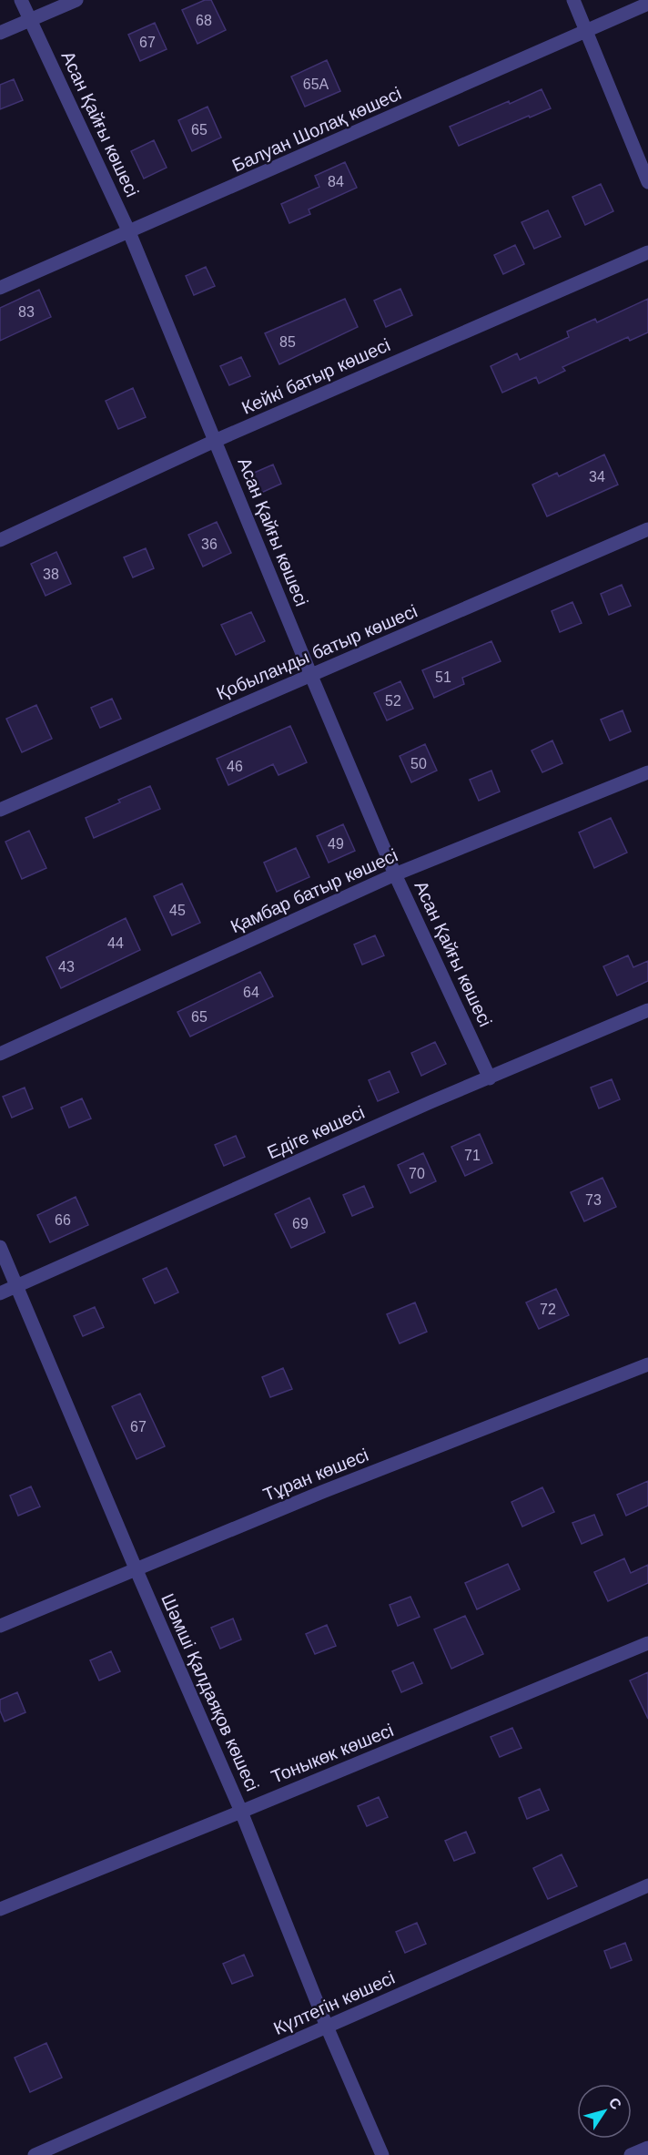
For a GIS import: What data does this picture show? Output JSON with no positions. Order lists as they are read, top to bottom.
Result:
{
  "streets": {
    "street": [
      "Асан Қайғы көшесі",
      "Балуан Шолақ көшесі",
      "Кейкі батыр көшесі",
      "Қобыланды батыр көшесі",
      "Қамбар батыр көшесі",
      "Едіге көшесі",
      "Тұран көшесі",
      "Шәмші Қалдаяқов көшесі",
      "Тоныкөк көшесі",
      "Күлтегін көшесі"
    ]
  },
  "crossings": [
    ["Асан Қайғы көшесі", "Балуан Шолақ көшесі"],
    ["Асан Қайғы көшесі", "Кейкі батыр көшесі"],
    ["Асан Қайғы көшесі", "Қобыланды батыр көшесі"],
    ["Асан Қайғы көшесі", "Қамбар батыр көшесі"],
    ["Асан Қайғы көшесі", "Едіге көшесі"],
    ["Едіге көшесі", "Шәмші Қалдаяқов көшесі"],
    ["Тұран көшесі", "Шәмші Қалдаяқов көшесі"],
    ["Шәмші Қалдаяқов көшесі", "Тоныкөк көшесі"],
    ["Шәмші Қалдаяқов көшесі", "Күлтегін көшесі"]
  ],
  "house_numbers": [
    "68",
    "67",
    "65А",
    "65",
    "84",
    "83",
    "85",
    "34",
    "36",
    "38",
    "51",
    "52",
    "50",
    "46",
    "49",
    "45",
    "44",
    "43",
    "64",
    "65",
    "71",
    "70",
    "73",
    "66",
    "69",
    "72",
    "67"
  ],
  "north": "top right"
}
